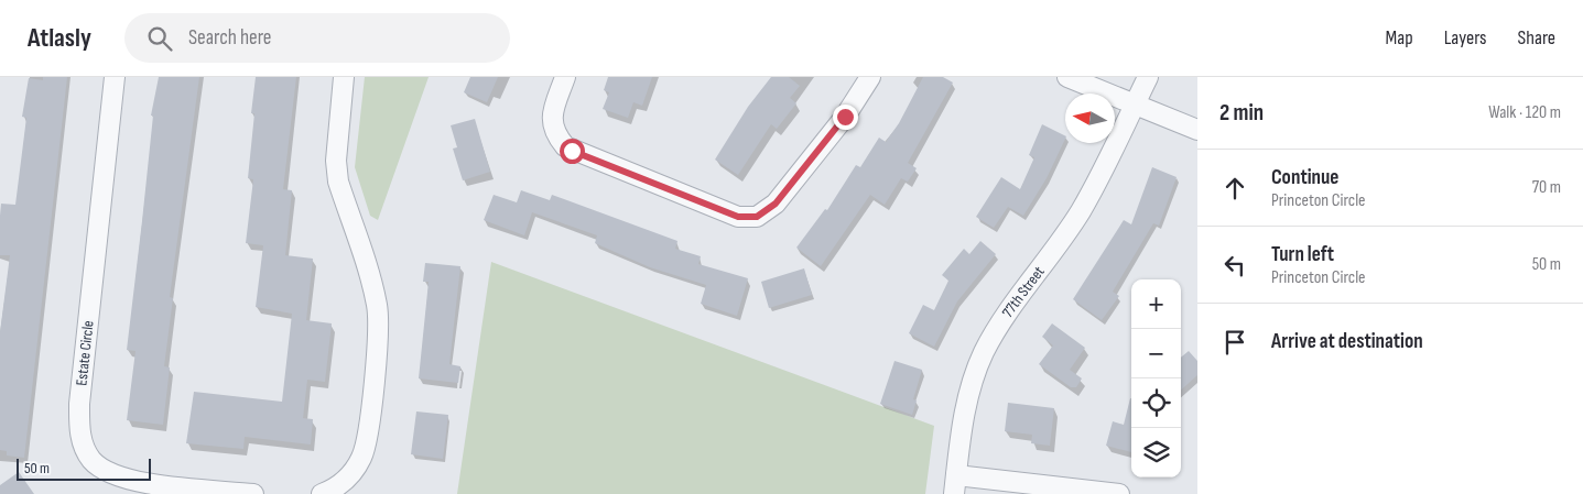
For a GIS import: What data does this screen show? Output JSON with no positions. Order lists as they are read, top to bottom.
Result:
{
  "streets": {
    "street": ["77th Street", "Estate Circle"]
  },
  "scale_bar": "50 m",
  "north": "left",
  "page": {
    "header": "Atlasly",
    "search": "Search here",
    "nav": ["Map", "Layers", "Share"],
    "heading": ["2 min", "Walk · 120 m"],
    "list": [
      ["Continue", "Princeton Circle", "70 m"],
      ["Turn left", "Princeton Circle", "50 m"],
      "Arrive at destination"
    ],
    "map_buttons": ["+", "−"],
    "scale": "50 m"
  }
}
